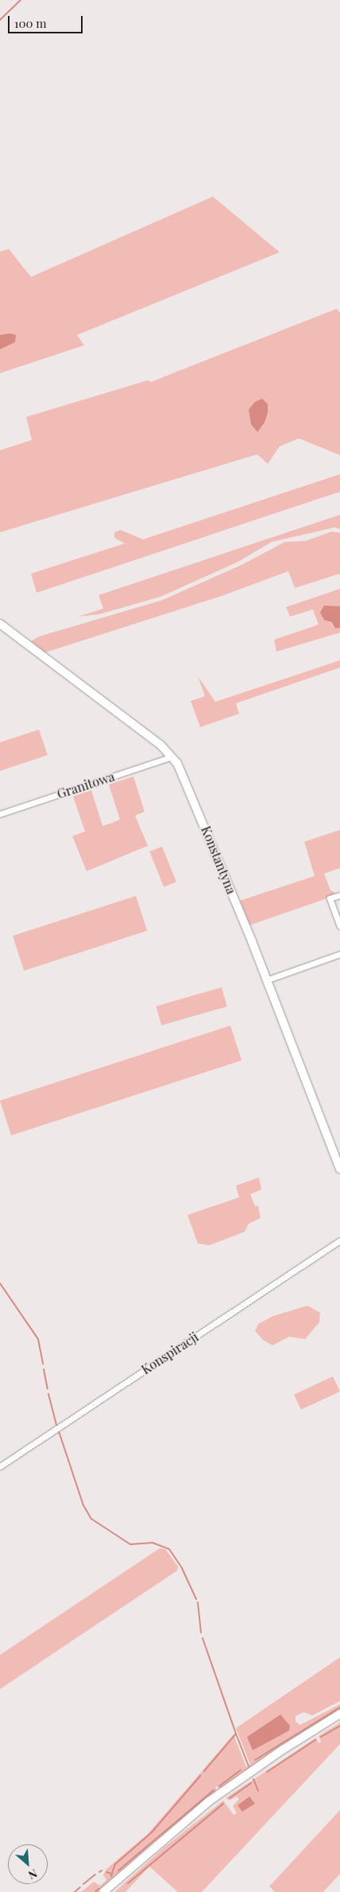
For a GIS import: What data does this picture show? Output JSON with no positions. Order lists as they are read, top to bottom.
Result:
{
  "streets": {
    "street": ["Granitowa", "Konstantyna", "Konspiracji"]
  },
  "crossings": [
    ["Granitowa", "Konstantyna"]
  ],
  "scale_bar": "100 m",
  "north": "bottom right"
}
